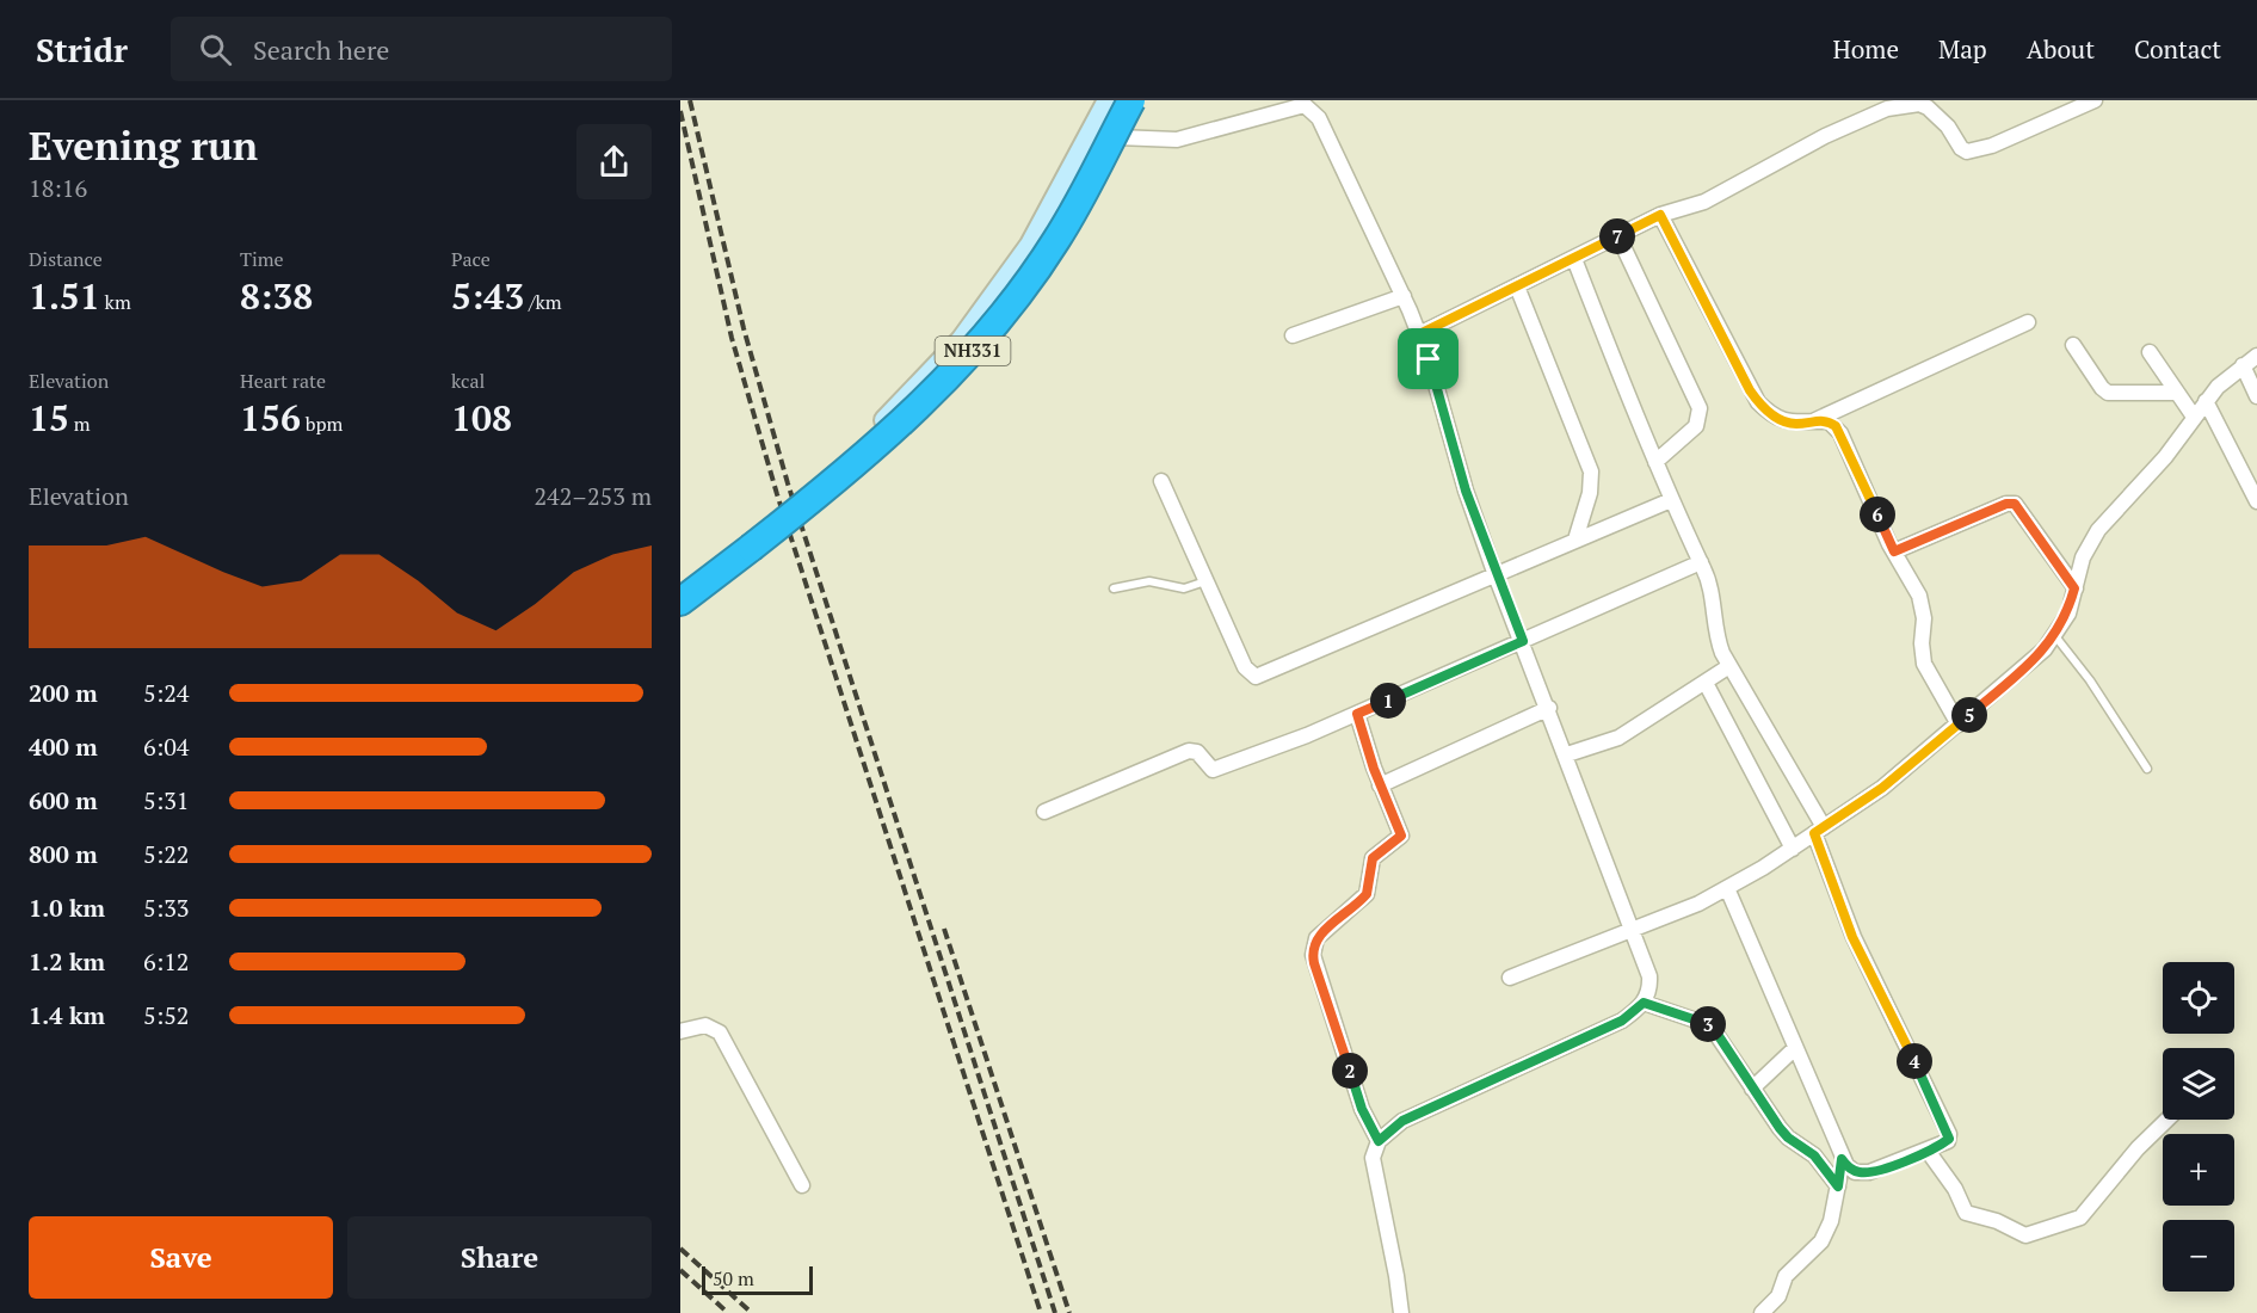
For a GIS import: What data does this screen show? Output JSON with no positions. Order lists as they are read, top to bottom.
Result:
{
  "streets": {
    "highway": ["NH331"]
  },
  "scale_bar": "50 m",
  "page": {
    "header": "Stridr",
    "search": "Search here",
    "nav": [
      "Home",
      "Map",
      "About",
      "Contact"
    ],
    "heading": ["Evening run", "18:16"],
    "pins": [
      "7",
      "6",
      "1",
      "5",
      "3",
      "4",
      "2"
    ],
    "stats": [
      ["Distance", "1.51 km"],
      ["Time", "8:38"],
      ["Pace", "5:43 /km"],
      ["Elevation", "15 m"],
      ["Heart rate", "156 bpm"],
      ["kcal", "108"]
    ],
    "chart": ["Elevation", "242–253 m"],
    "list": [
      {
        "name": "200 m",
        "note": "5:24"
      },
      {
        "name": "400 m",
        "note": "6:04"
      },
      {
        "name": "600 m",
        "note": "5:31"
      },
      {
        "name": "800 m",
        "note": "5:22"
      },
      {
        "name": "1.0 km",
        "note": "5:33"
      },
      {
        "name": "1.2 km",
        "note": "6:12"
      },
      {
        "name": "1.4 km",
        "note": "5:52"
      }
    ],
    "map_buttons": ["+", "−"],
    "buttons": ["Save", "Share"],
    "scale": "50 m"
  }
}
